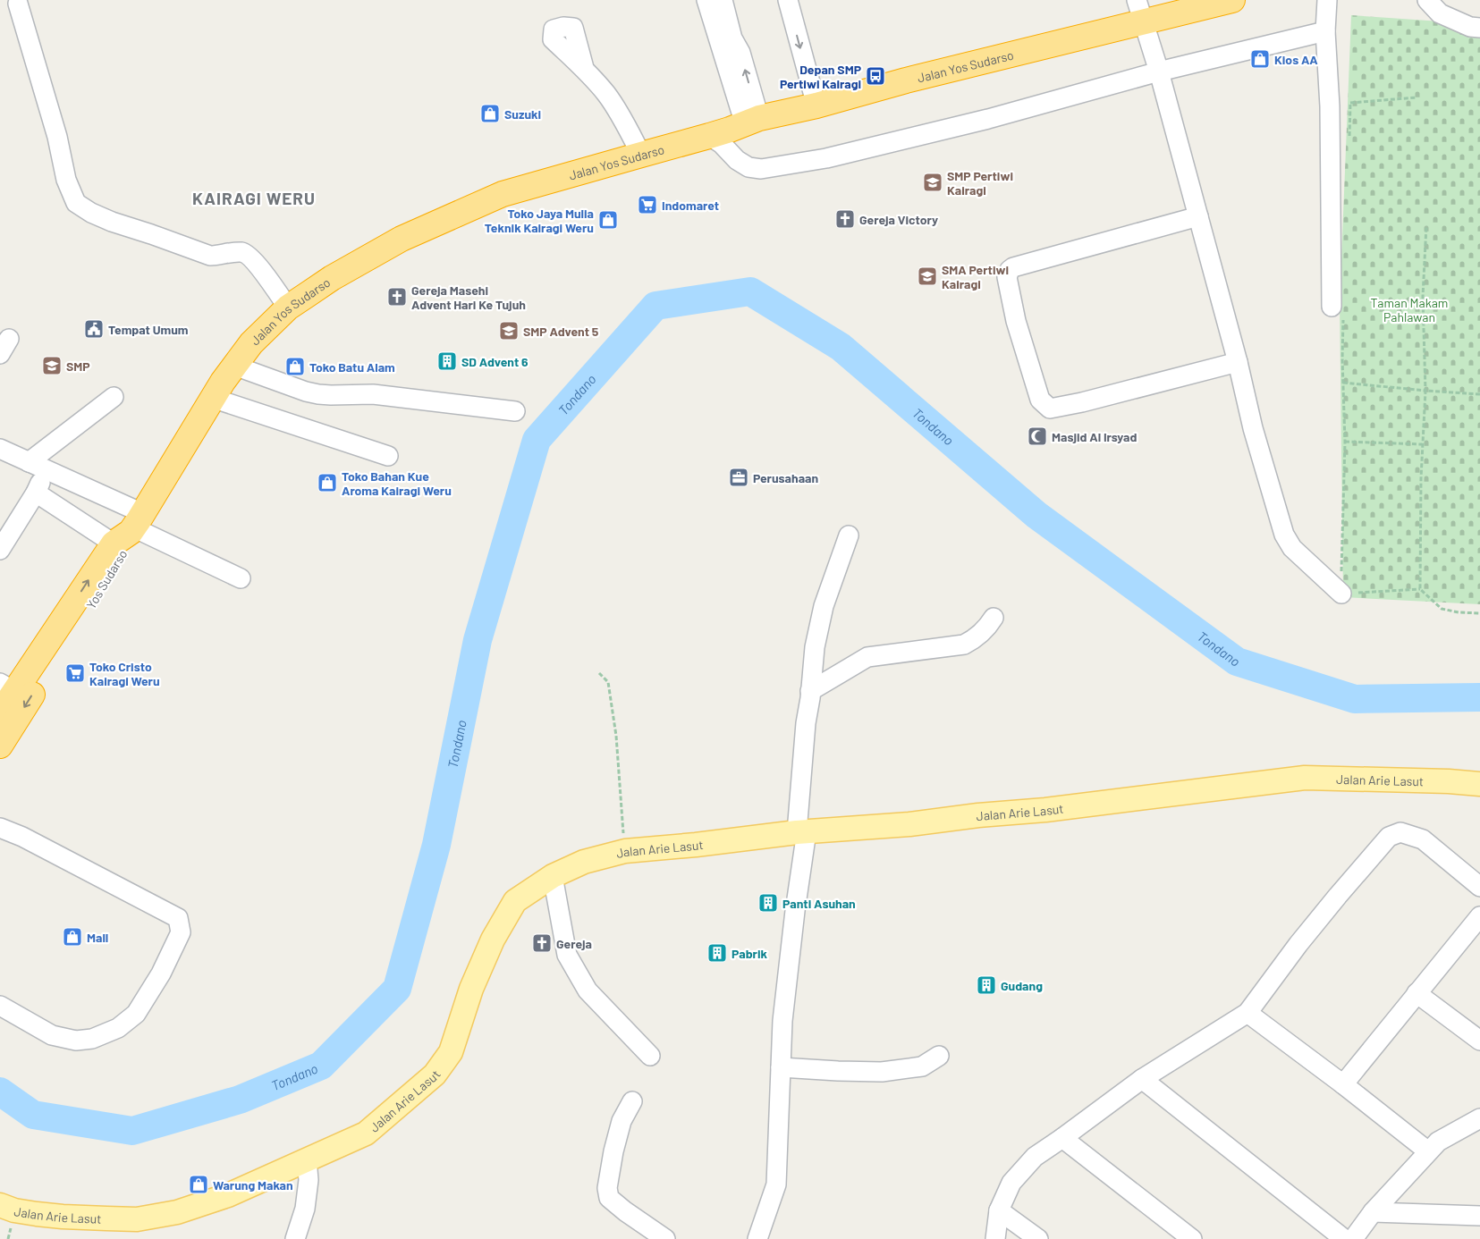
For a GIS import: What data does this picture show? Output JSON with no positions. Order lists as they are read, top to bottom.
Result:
{
  "streets": {
    "highway": ["Jalan Yos Sudarso", "Yos Sudarso"],
    "main road": ["Jalan Arie Lasut"]
  },
  "crossings": [
    ["Jalan Yos Sudarso", "Yos Sudarso"]
  ],
  "districts": ["KAIRAGI WERU"],
  "water": ["Tondano"],
  "parks": ["Taman Makam Pahlawan"],
  "places": {
    "shop": [
      "Kios AA",
      "Suzuki",
      "Toko Jaya Mulia Teknik Kairagi Weru",
      "Toko Batu Alam",
      "Toko Bahan Kue Aroma Kairagi Weru",
      "Mall",
      "Warung Makan"
    ],
    "bus stop": ["Depan SMP Pertiwi Kairagi"],
    "school or university": [
      "SMP Pertiwi Kairagi",
      "SMA Pertiwi Kairagi",
      "SMP Advent 5",
      "SMP"
    ],
    "supermarket": ["Indomaret", "Toko Cristo Kairagi Weru"],
    "church": ["Gereja Victory", "Gereja Masehi Advent Hari Ke Tujuh", "Gereja"],
    "public building": ["Tempat Umum"],
    "building": [
      "SD Advent 6",
      "Panti Asuhan",
      "Pabrik",
      "Gudang"
    ],
    "mosque": ["Masjid Al Irsyad"],
    "office": ["Perusahaan"]
  }
}
